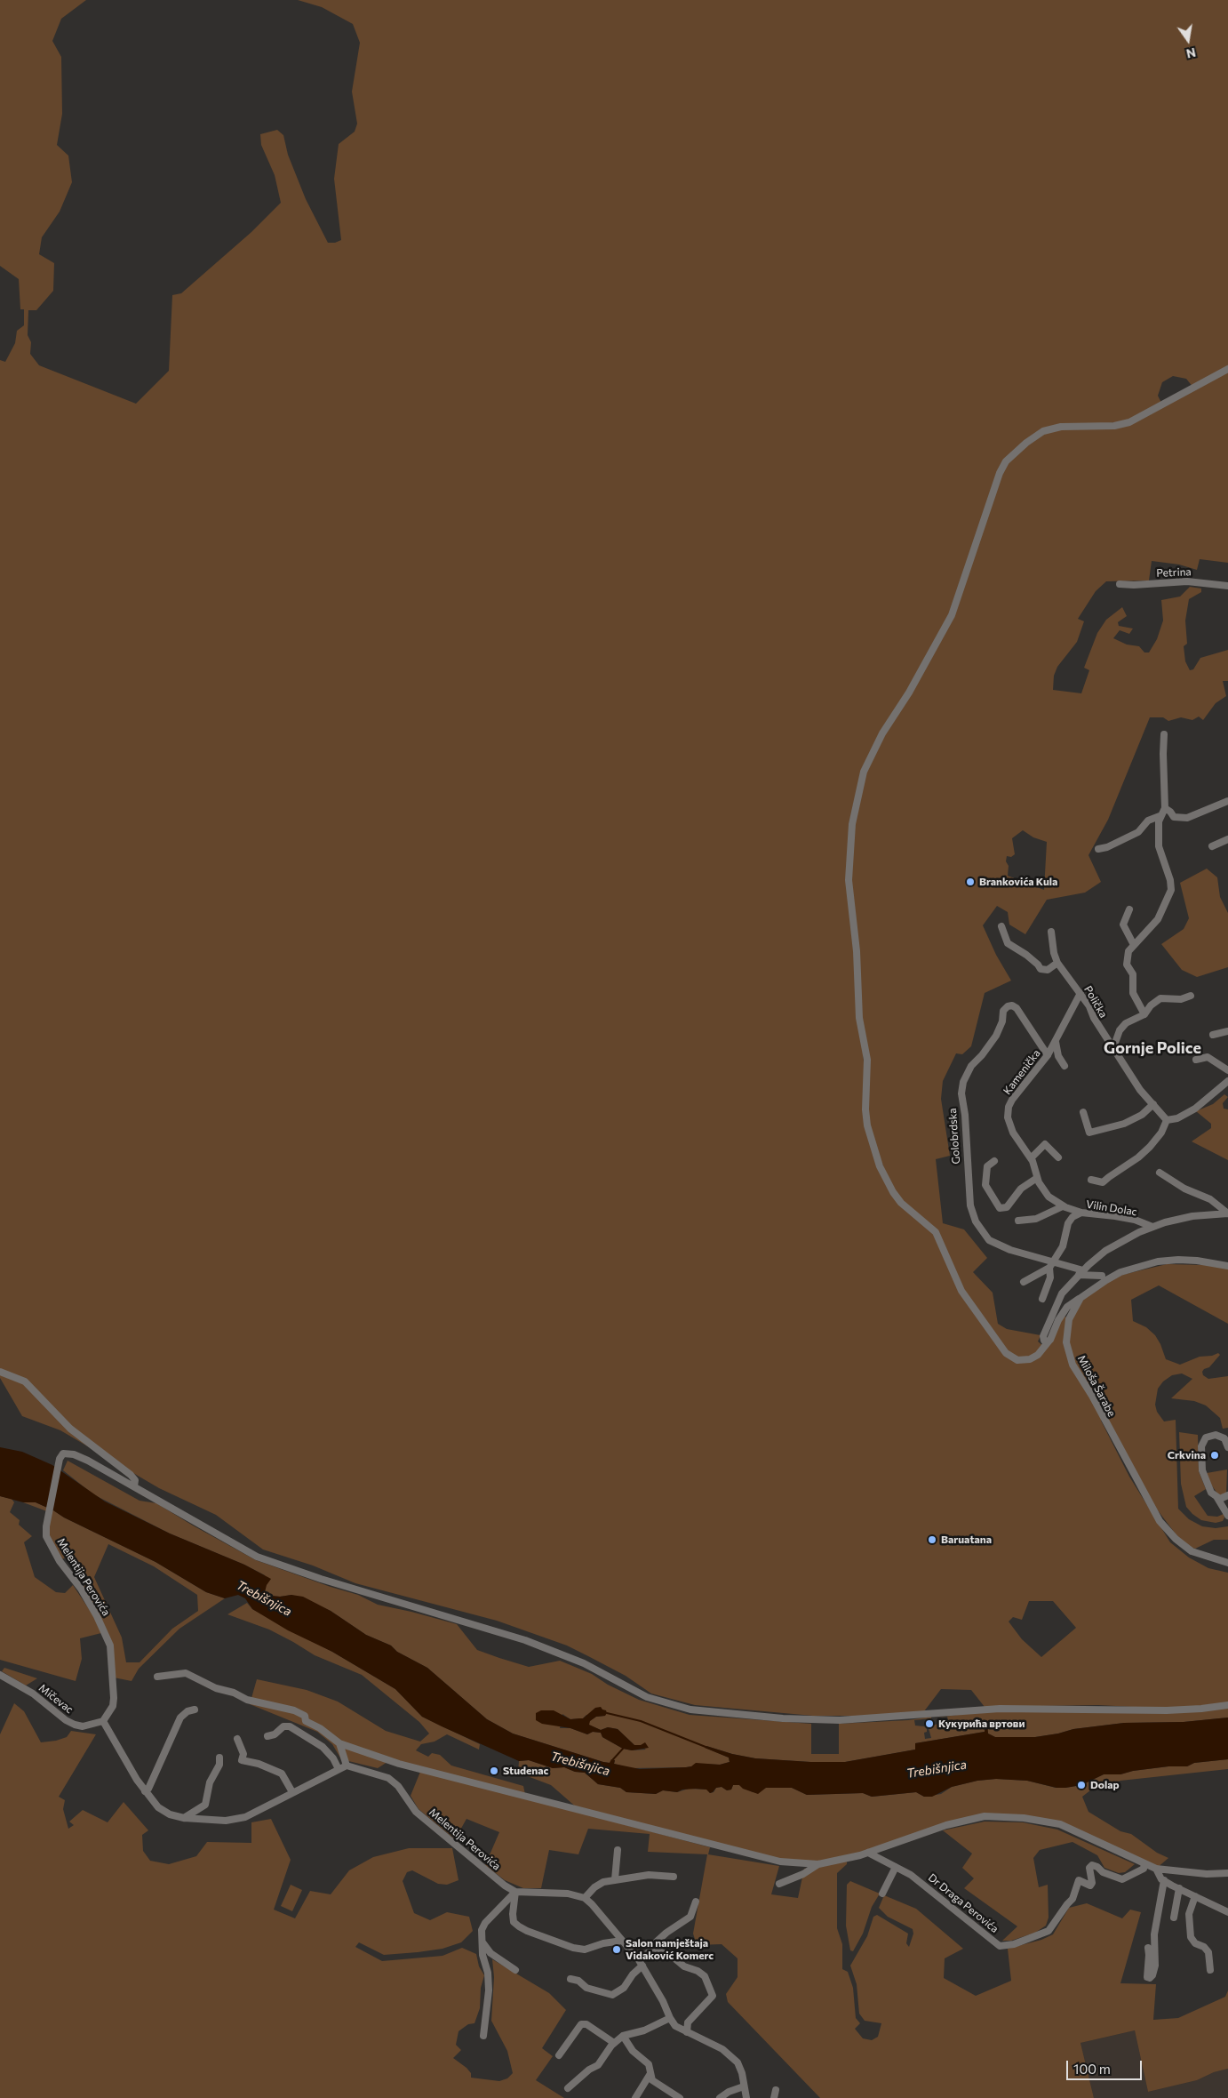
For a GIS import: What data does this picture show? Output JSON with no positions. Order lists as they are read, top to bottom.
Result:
{
  "streets": {
    "street": [
      "Petrina",
      "Polička",
      "Kamenička",
      "Golobrdska",
      "Vilin Dolac",
      "Miloša Šarabe",
      "Melentija Perovića",
      "Mičevac",
      "Dr Draga Perovića"
    ]
  },
  "crossings": [
    ["Polička", "Kamenička"],
    ["Kamenička", "Golobrdska"],
    ["Kamenička", "Vilin Dolac"],
    ["Golobrdska", "Vilin Dolac"],
    ["Melentija Perovića", "Mičevac"]
  ],
  "districts": ["Gornje Police"],
  "water": ["Trebišnjica"],
  "places": [
    "Brankovića Kula",
    "Crkvina",
    "Baruatana",
    "Кукурића вртови",
    "Studenac",
    "Dolap",
    "Salon namještaja Vidaković Komerc"
  ],
  "scale_bar": "100 m",
  "north": "bottom"
}
